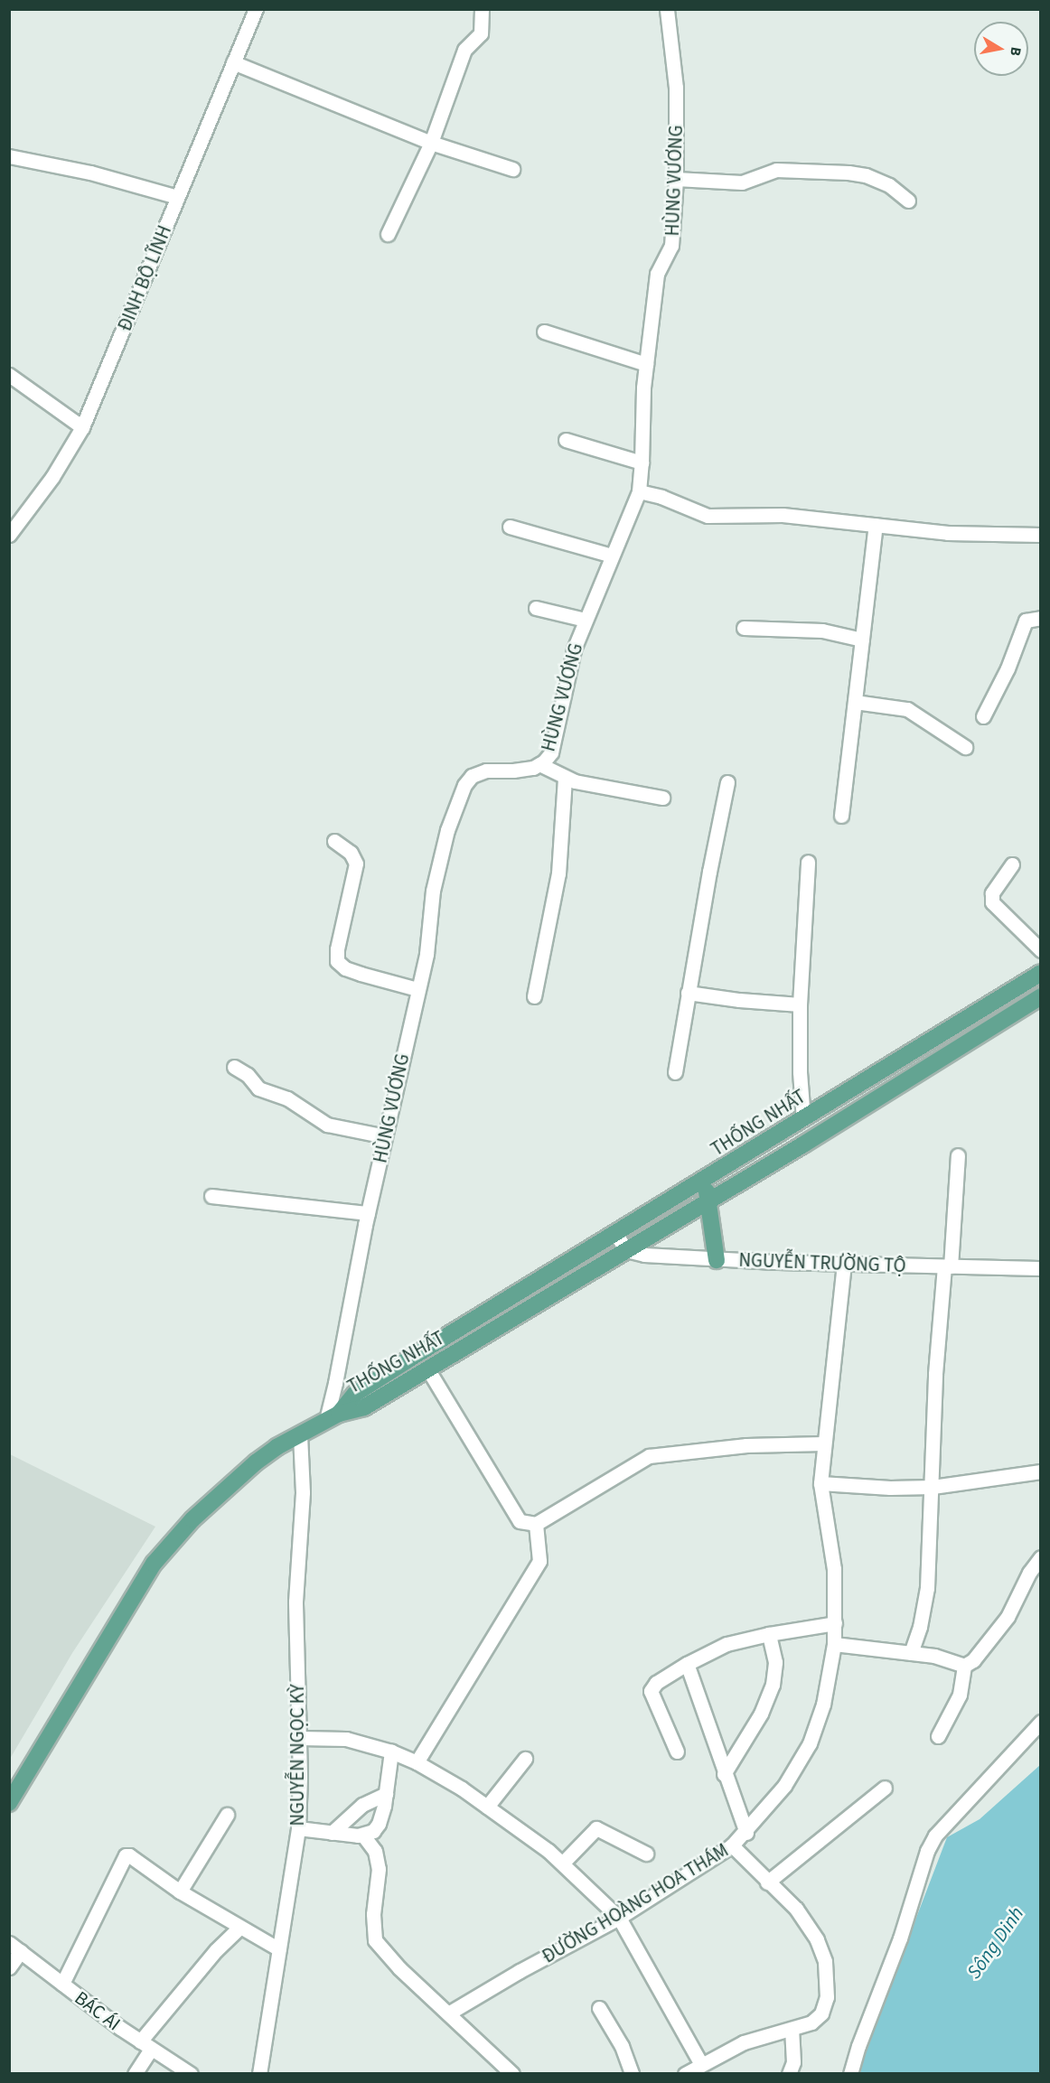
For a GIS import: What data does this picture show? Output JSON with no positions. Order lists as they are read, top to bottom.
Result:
{
  "streets": {
    "main road": ["THỐNG NHẤT"],
    "street": [
      "HÙNG VƯƠNG",
      "ĐINH BỘ LĨNH",
      "NGUYỄN TRƯỜNG TỘ",
      "NGUYỄN NGỌC KỲ",
      "ĐƯỜNG HOÀNG HOA THÁM",
      "BÁC ÁI"
    ]
  },
  "crossings": [
    ["HÙNG VƯƠNG", "THỐNG NHẤT"],
    ["THỐNG NHẤT", "NGUYỄN TRƯỜNG TỘ"],
    ["NGUYỄN TRƯỜNG TỘ", "ĐƯỜNG HOÀNG HOA THÁM"]
  ],
  "water": ["Sông Dinh"],
  "north": "right"
}
